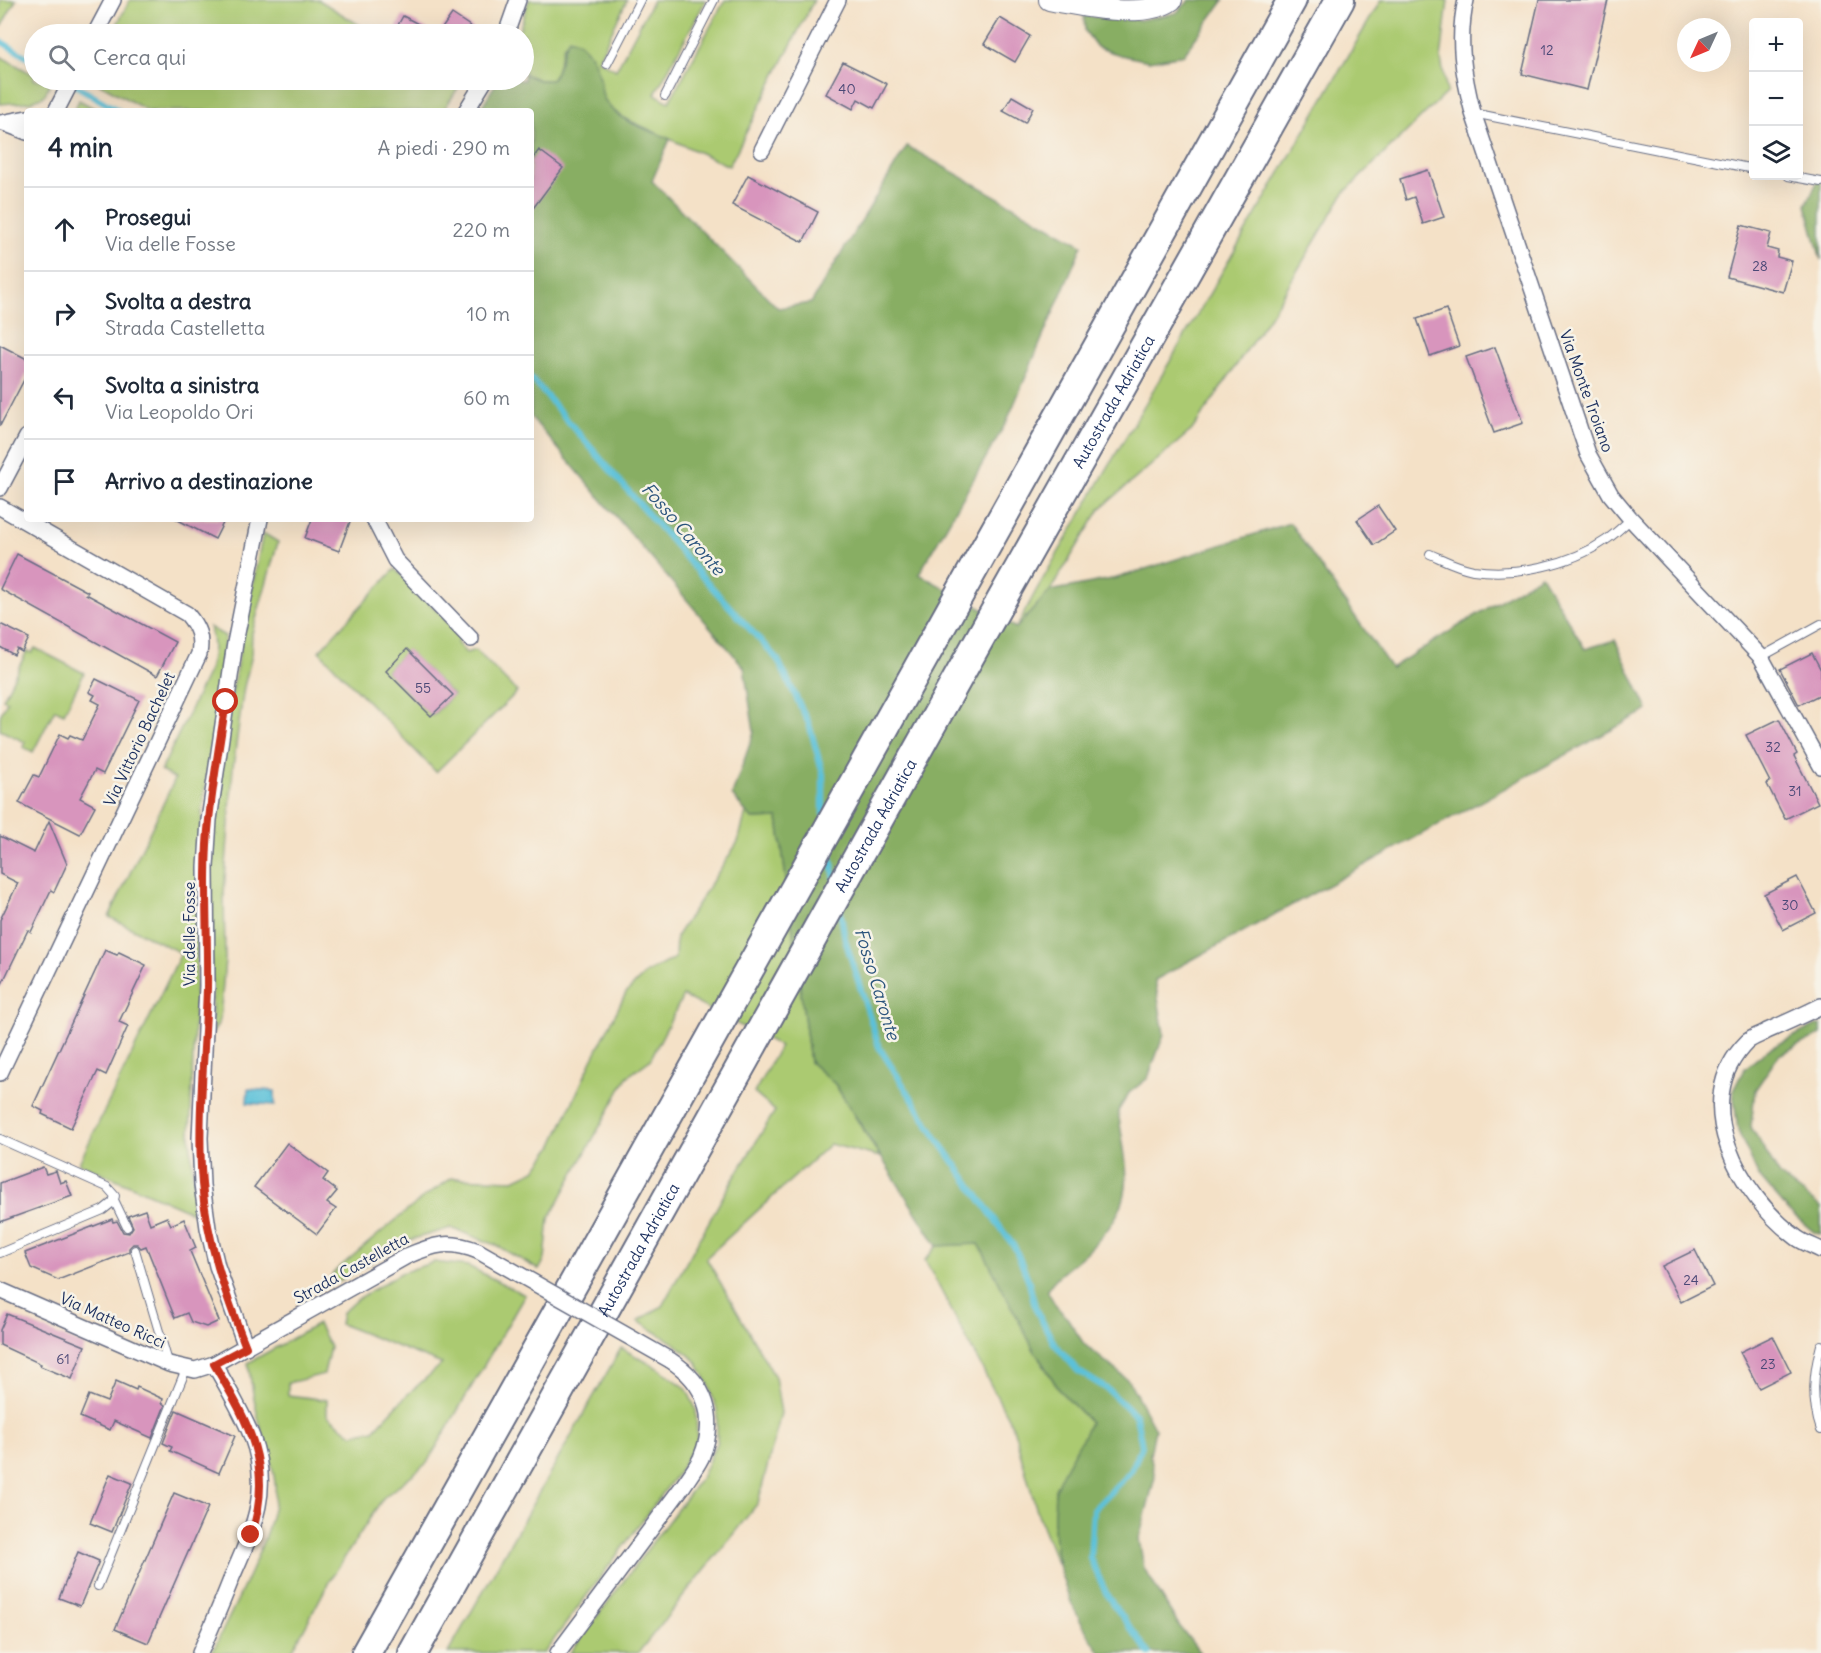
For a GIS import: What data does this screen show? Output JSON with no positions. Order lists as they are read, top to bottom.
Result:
{
  "streets": {
    "highway": ["Autostrada Adriatica"],
    "street": [
      "Via Monte Troiano",
      "Via Vittorio Bachelet",
      "Via delle Fosse",
      "Strada Castelletta",
      "Via Matteo Ricci"
    ]
  },
  "crossings": [
    ["Via delle Fosse", "Strada Castelletta"],
    ["Strada Castelletta", "Via Matteo Ricci"]
  ],
  "water": ["Fosso Caronte"],
  "house_numbers": [
    "12",
    "40",
    "28",
    "55",
    "32",
    "31",
    "30",
    "24",
    "61",
    "23"
  ],
  "north": "bottom left",
  "page": {
    "map_buttons": ["+", "−"],
    "search": "Cerca qui",
    "heading": ["4 min", "A piedi · 290 m"],
    "list": [
      ["Prosegui", "Via delle Fosse", "220 m"],
      ["Svolta a destra", "Strada Castelletta", "10 m"],
      ["Svolta a sinistra", "Via Leopoldo Ori", "60 m"],
      "Arrivo a destinazione"
    ]
  }
}
